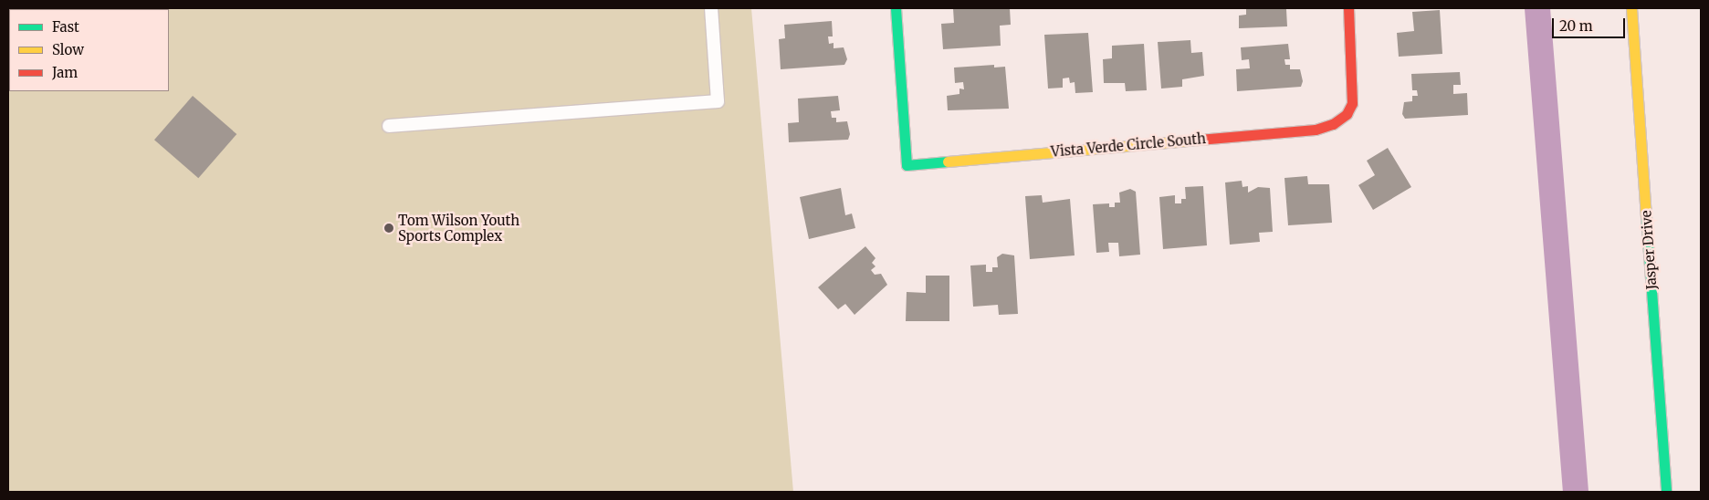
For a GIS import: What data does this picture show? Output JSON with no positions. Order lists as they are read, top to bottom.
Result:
{
  "streets": {
    "street": ["Vista Verde Circle South", "Jasper Drive"]
  },
  "places": ["Tom Wilson Youth Sports Complex"],
  "legend": ["Fast", "Slow", "Jam"],
  "scale_bar": "20 m"
}
